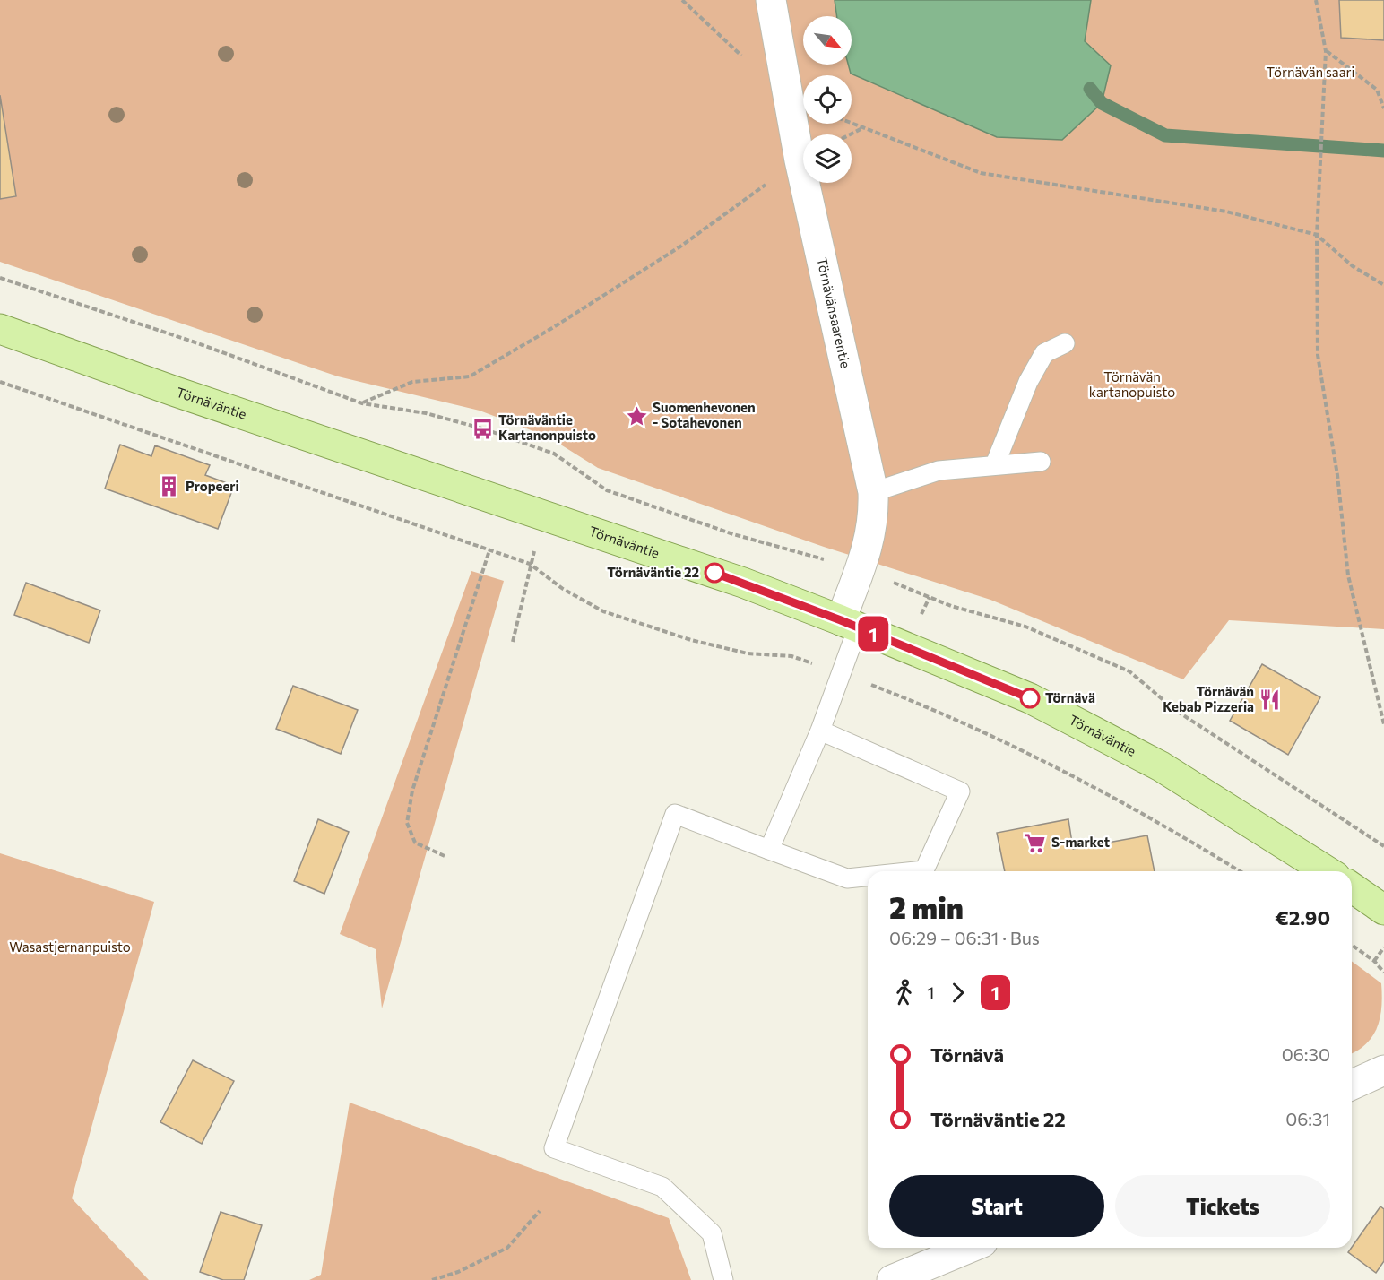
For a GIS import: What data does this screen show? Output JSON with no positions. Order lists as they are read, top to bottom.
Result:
{
  "streets": {
    "main road": ["Törnäväntie"],
    "street": ["Törnävänsaarentie"]
  },
  "crossings": [
    ["Törnävänsaarentie", "Törnäväntie"]
  ],
  "parks": ["Törnävän saari", "Törnävän kartanopuisto", "Wasastjernanpuisto"],
  "places": {
    "place": ["Suomenhevonen - Sotahevonen"],
    "bus stop": ["Törnäväntie Kartanonpuisto"],
    "building": ["Propeeri"],
    "other": ["Törnäväntie 22", "Törnävä"],
    "restaurant": ["Törnävän Kebab Pizzeria"],
    "supermarket": ["S-market"]
  },
  "lines": ["bus line 1"],
  "north": "bottom right",
  "page": {
    "on_map": "1",
    "heading": ["2 min", "06:29 – 06:31 · Bus", "€2.90"],
    "legs": ["1", "1"],
    "list": [
      {
        "name": "Törnävä",
        "value": "06:30"
      },
      {
        "name": "Törnäväntie 22",
        "value": "06:31"
      }
    ],
    "buttons": ["Start", "Tickets"]
  }
}
